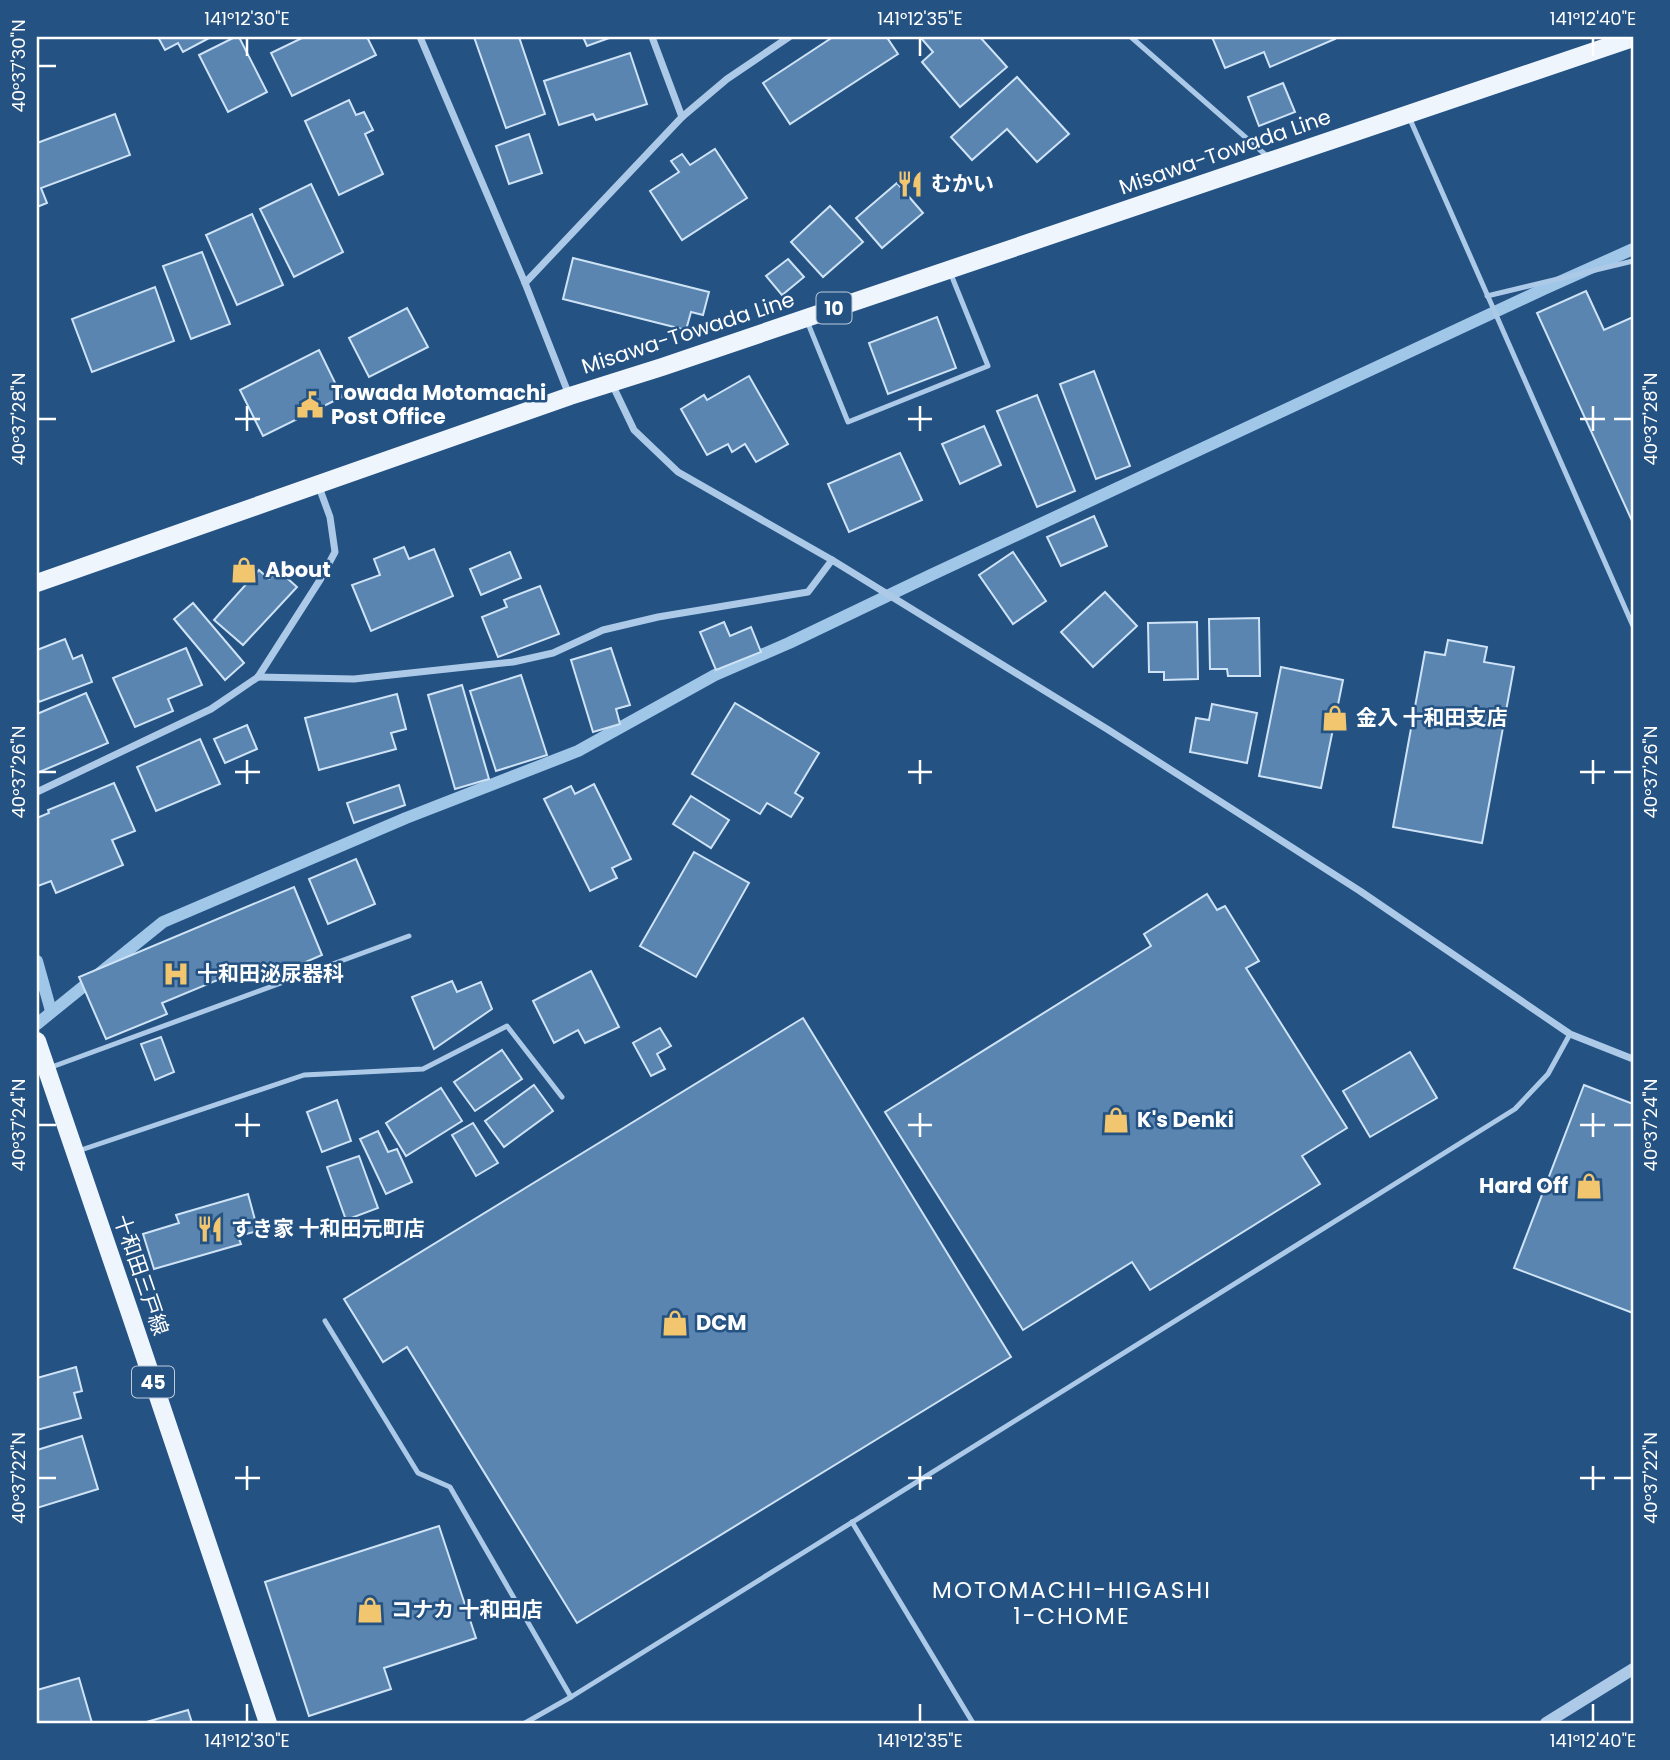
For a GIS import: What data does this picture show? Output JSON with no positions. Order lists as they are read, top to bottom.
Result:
{
  "streets": {
    "main road": [
      "Misawa-Towada Line",
      "10",
      "十和田三戸線",
      "45"
    ]
  },
  "districts": ["MOTOMACHI-HIGASHI 1-CHOME"],
  "places": {
    "restaurant": ["むかい", "すき家 十和田元町店"],
    "public building": ["Towada Motomachi Post Office"],
    "shop": [
      "About",
      "金入 十和田支店",
      "K's Denki",
      "Hard Off",
      "DCM",
      "コナカ 十和田店"
    ],
    "hospital": ["十和田泌尿器科"]
  },
  "coordinates": [
    "141°12'30\"E",
    "141°12'35\"E",
    "141°12'40\"E",
    "40°37'30\"N",
    "40°37'28\"N",
    "40°37'26\"N",
    "40°37'24\"N",
    "40°37'22\"N"
  ]
}
